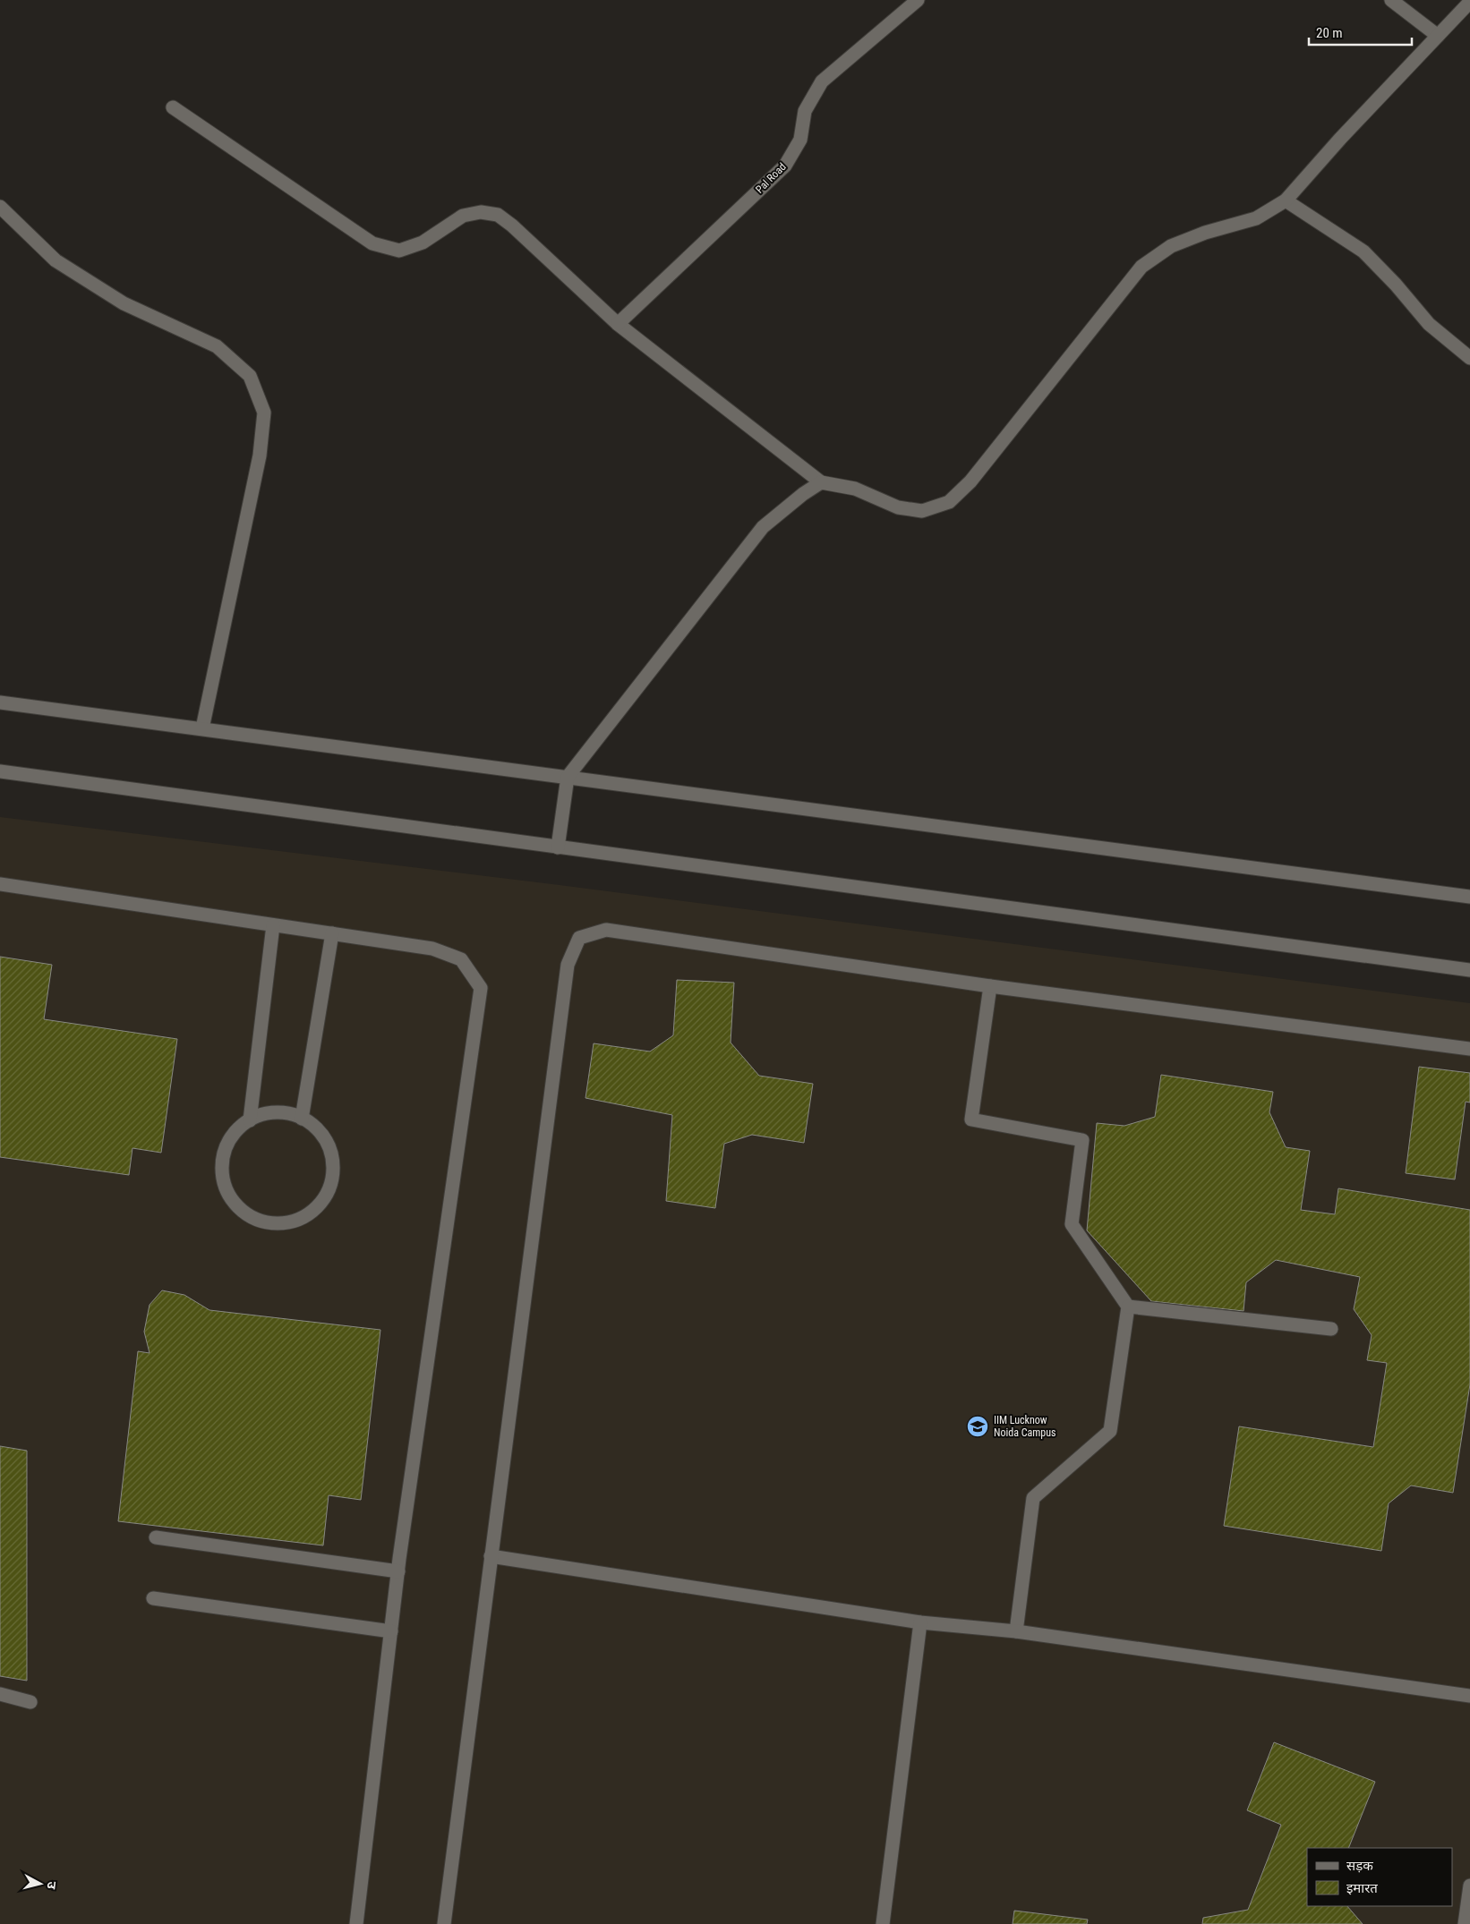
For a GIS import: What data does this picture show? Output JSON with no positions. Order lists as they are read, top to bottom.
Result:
{
  "streets": {
    "street": ["Pal Road"]
  },
  "places": {
    "school or university": ["IIM Lucknow Noida Campus"]
  },
  "legend": ["सड़क", "इमारत"],
  "scale_bar": "20 m",
  "north": "right"
}
